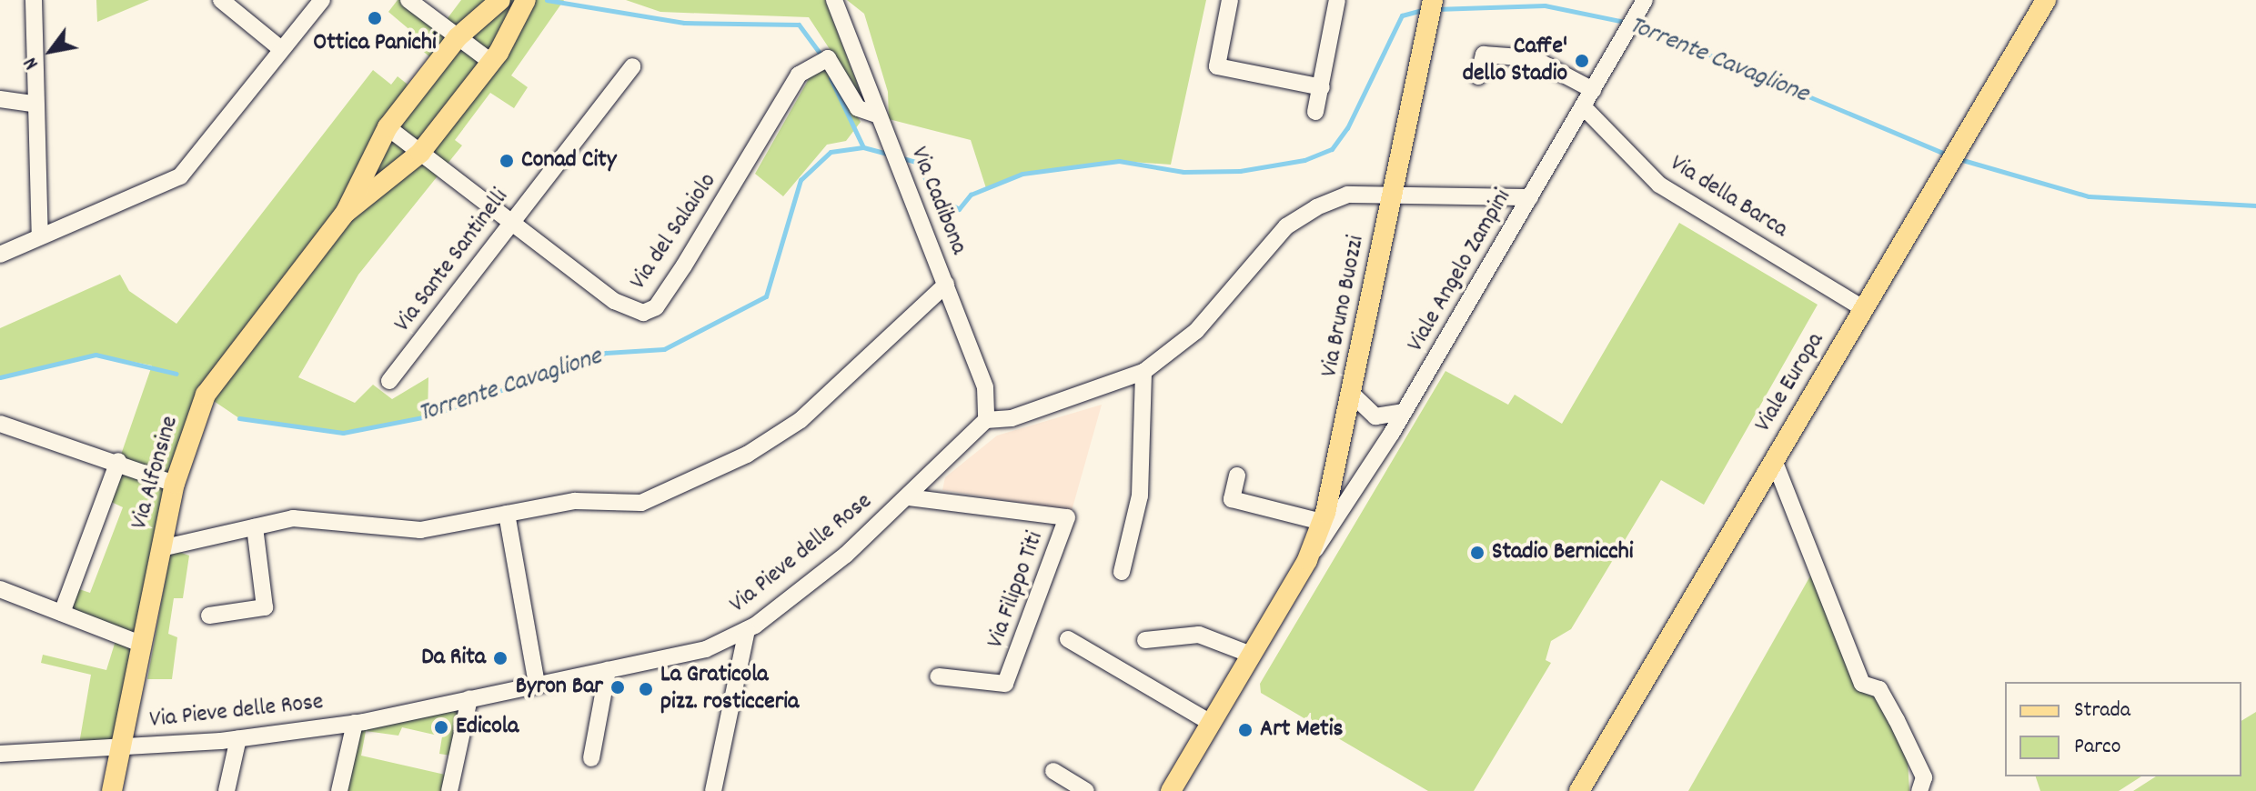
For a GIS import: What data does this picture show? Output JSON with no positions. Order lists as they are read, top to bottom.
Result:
{
  "streets": {
    "main road": ["Via Bruno Buozzi", "Viale Europa", "Via Alfonsine"],
    "street": [
      "Via della Barca",
      "Via Cadibona",
      "Via del Salaiolo",
      "Via Sante Santinelli",
      "Viale Angelo Zampini",
      "Via Pieve delle Rose",
      "Via Filippo Titi"
    ]
  },
  "crossings": [
    ["Via della Barca", "Viale Angelo Zampini"],
    ["Via della Barca", "Viale Europa"],
    ["Via Cadibona", "Via del Salaiolo"],
    ["Via Cadibona", "Via Pieve delle Rose"],
    ["Via del Salaiolo", "Via Sante Santinelli"],
    ["Via del Salaiolo", "Via Alfonsine"],
    ["Viale Angelo Zampini", "Via Bruno Buozzi"],
    ["Via Alfonsine", "Via Pieve delle Rose"],
    ["Via Pieve delle Rose", "Via Filippo Titi"]
  ],
  "water": ["Torrente Cavaglione"],
  "places": [
    "Ottica Panichi",
    "Caffe' dello Stadio",
    "Conad City",
    "Stadio Bernicchi",
    "Da Rita",
    "Byron Bar",
    "La Graticola pizz. rosticceria",
    "Edicola",
    "Art Metis"
  ],
  "legend": ["Strada", "Parco"],
  "north": "bottom left"
}
